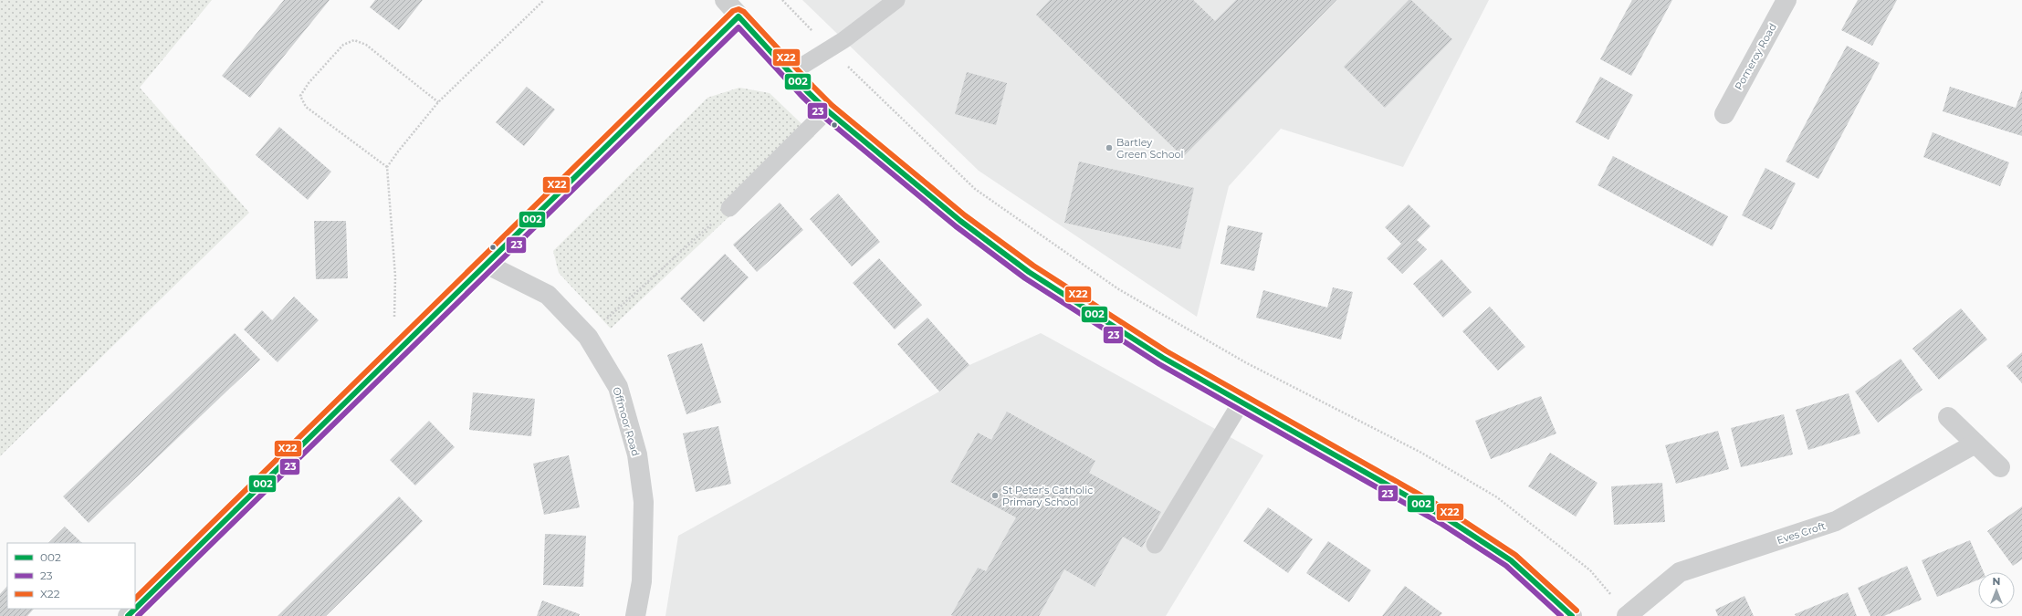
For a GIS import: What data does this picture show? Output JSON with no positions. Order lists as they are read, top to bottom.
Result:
{
  "streets": {
    "street": ["Pomeroy Road", "Offmoor Road", "Eves Croft"]
  },
  "places": ["Bartley Green School", "St Peter's Catholic Primary School"],
  "lines": ["transit line X22", "transit line 002", "transit line 23"],
  "legend": ["002", "23", "X22"],
  "north": "top"
}
